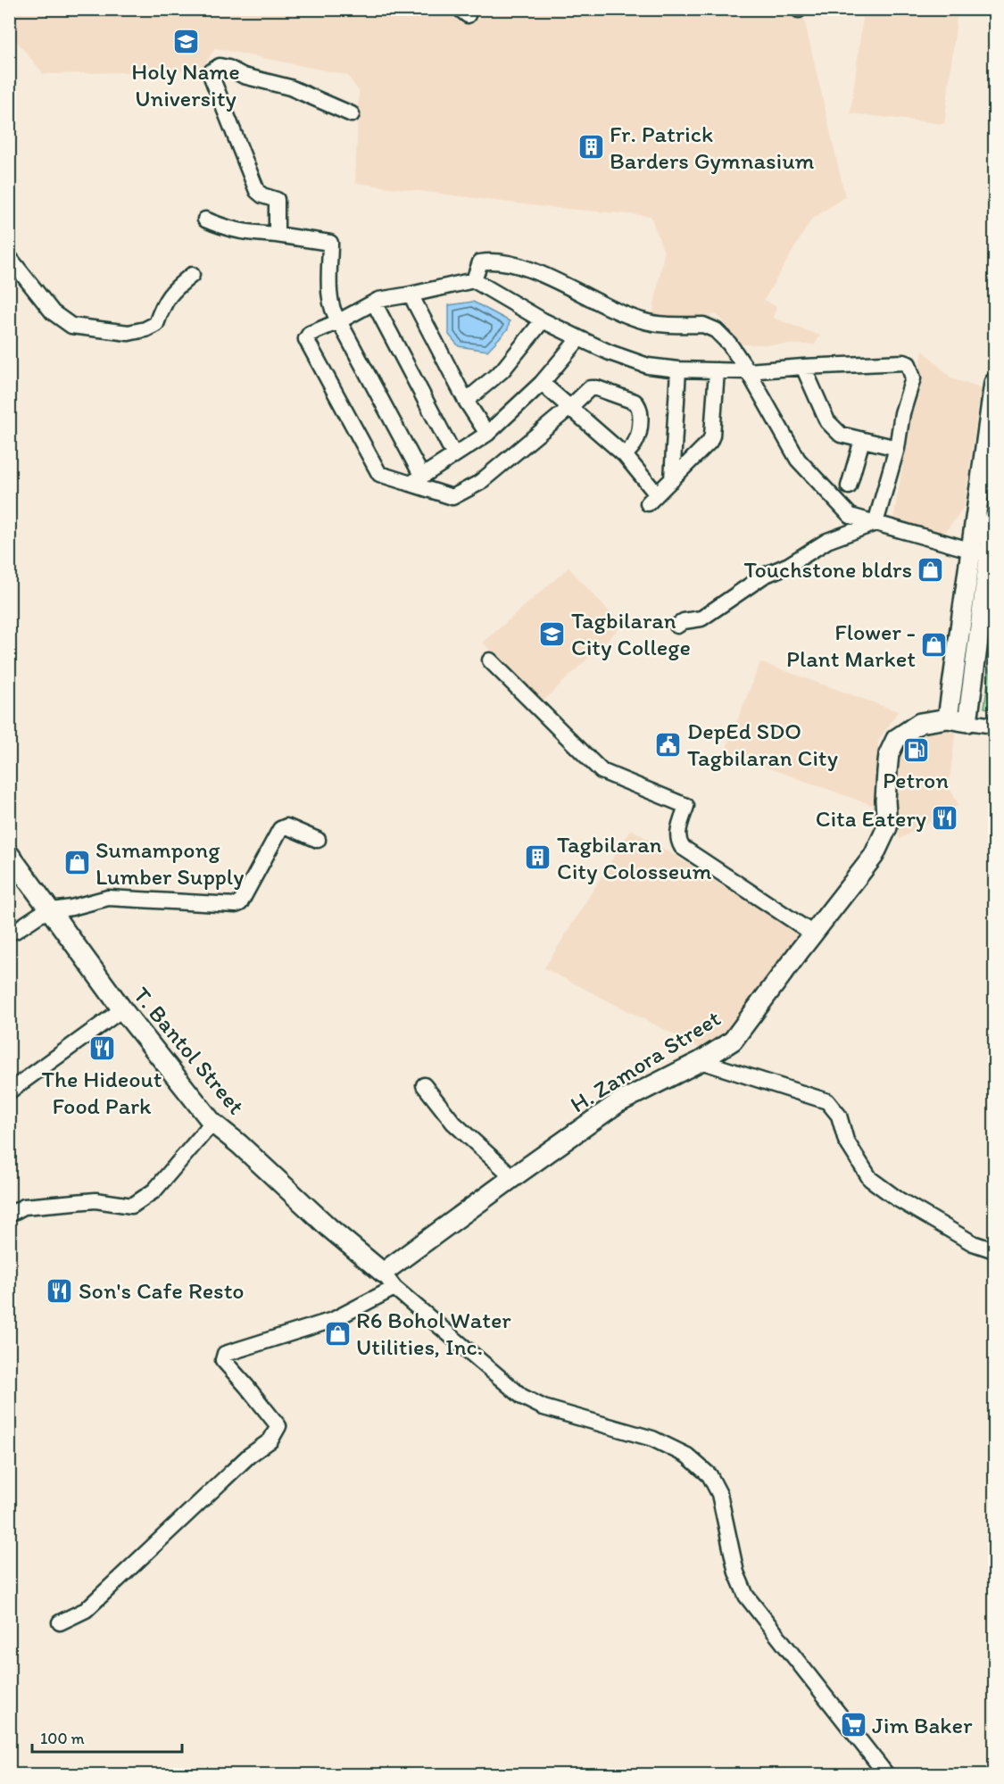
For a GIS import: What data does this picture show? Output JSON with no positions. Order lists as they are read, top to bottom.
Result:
{
  "streets": {
    "main road": ["T. Bantol Street", "H. Zamora Street"]
  },
  "crossings": [
    ["T. Bantol Street", "H. Zamora Street"]
  ],
  "places": {
    "school or university": ["Holy Name University", "Tagbilaran City College"],
    "building": ["Fr. Patrick Barders Gymnasium", "Tagbilaran City Colosseum"],
    "shop": [
      "Touchstone bldrs",
      "Flower - Plant Market",
      "Sumampong Lumber Supply",
      "R6 Bohol Water Utilities, Inc."
    ],
    "public building": ["DepEd SDO Tagbilaran City"],
    "fuel station": ["Petron"],
    "restaurant": ["Cita Eatery", "The Hideout Food Park", "Son's Cafe Resto"],
    "supermarket": ["Jim Baker"]
  },
  "scale_bar": "100 m"
}
